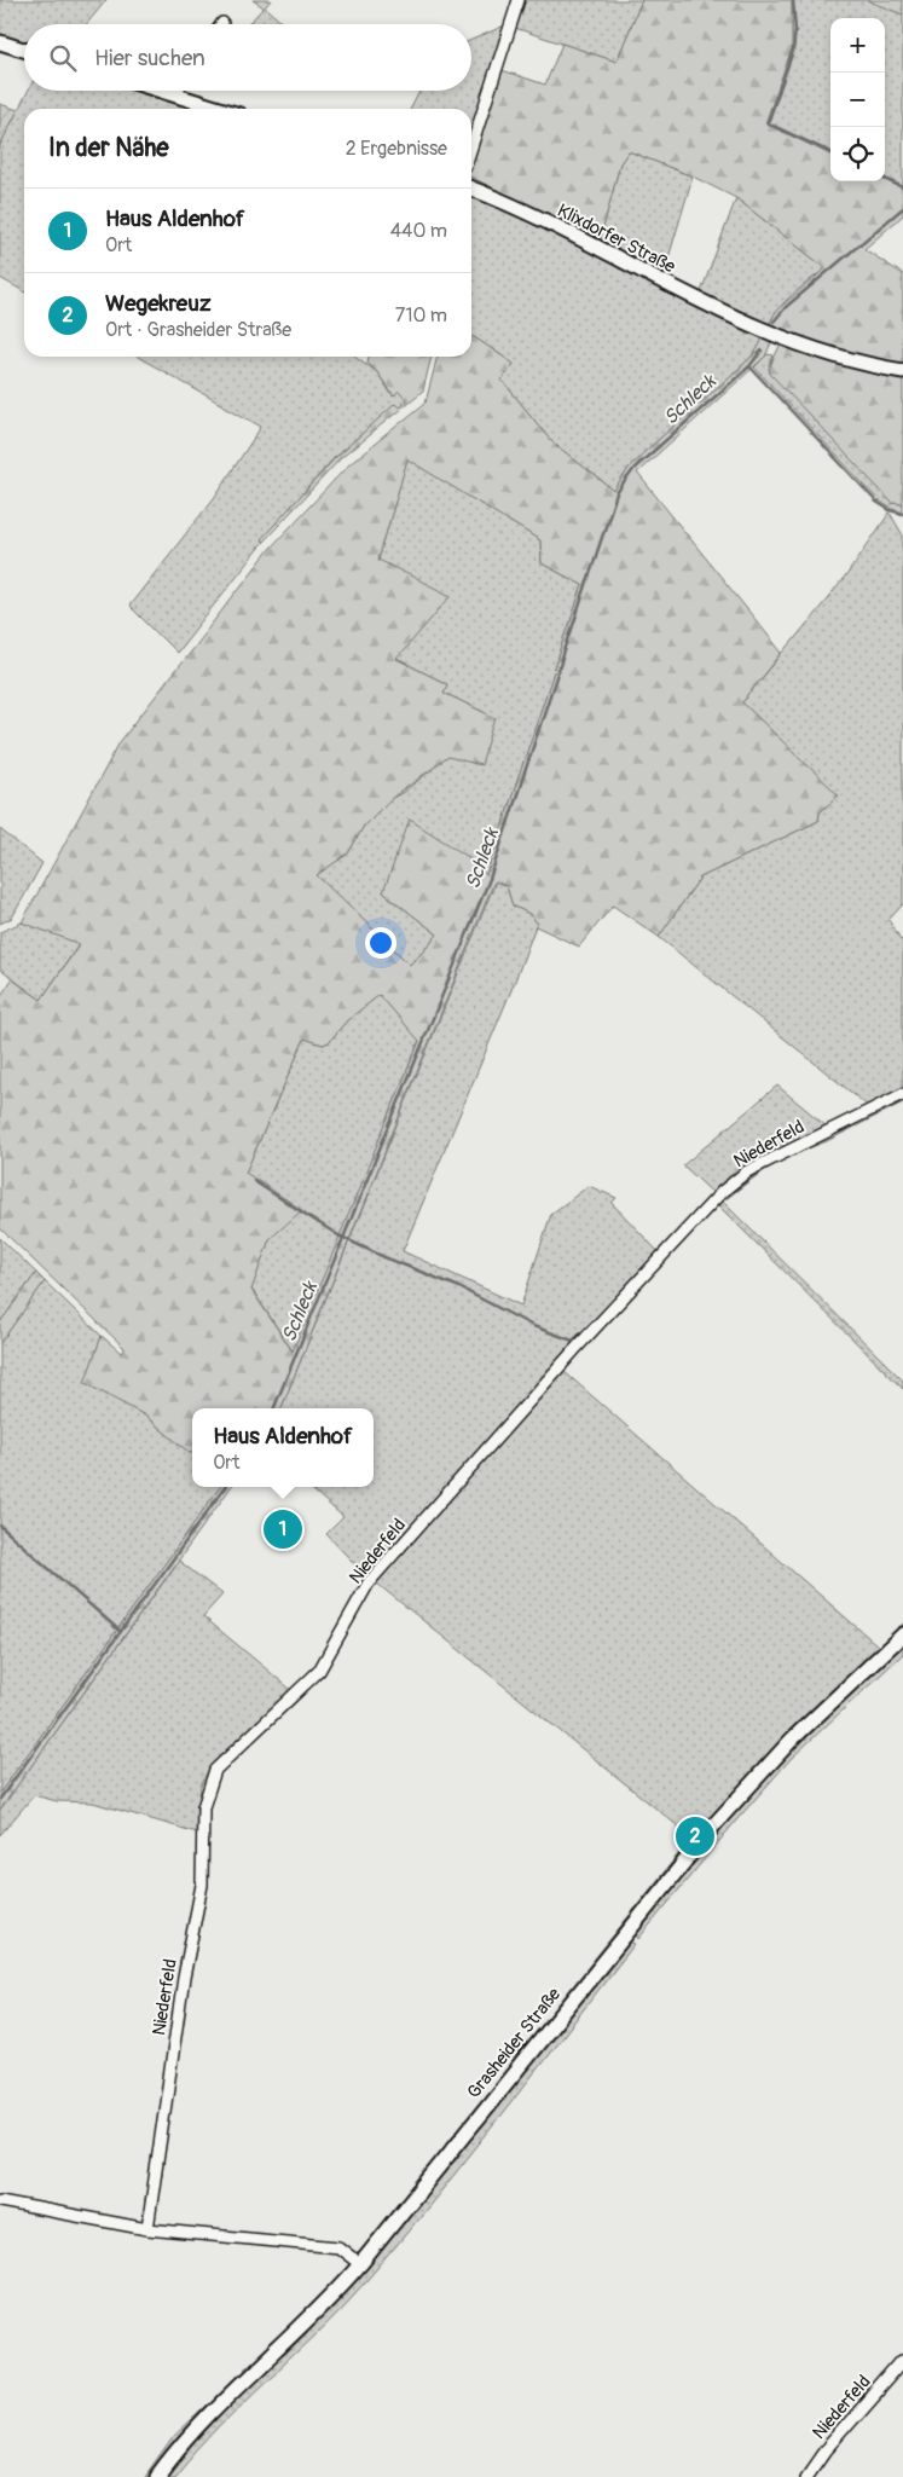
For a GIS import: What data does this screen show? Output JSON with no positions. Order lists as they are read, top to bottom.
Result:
{
  "streets": {
    "street": ["Klixdorfer Straße", "Niederfeld", "Grasheider Straße"]
  },
  "water": ["Schleck"],
  "page": {
    "map_buttons": ["+", "−"],
    "search": "Hier suchen",
    "heading": ["In der Nähe", "2 Ergebnisse"],
    "list": [
      {
        "mark": "1",
        "name": "Haus Aldenhof",
        "note": "Ort",
        "value": "440 m"
      },
      {
        "mark": "2",
        "name": "Wegekreuz",
        "note": "Ort · Grasheider Straße",
        "value": "710 m"
      }
    ],
    "popup": ["Haus Aldenhof", "Ort"],
    "pins": ["1", "2"]
  }
}
